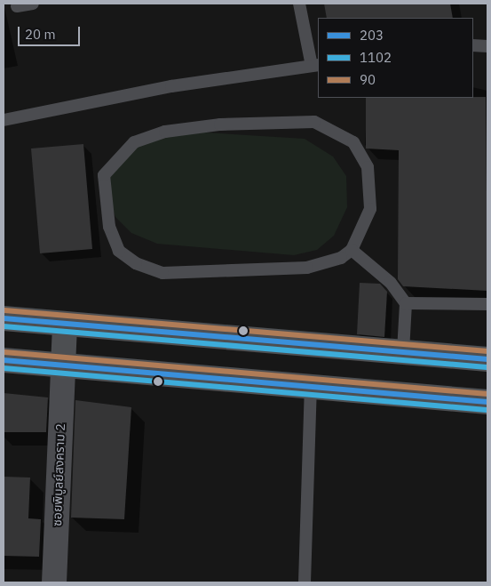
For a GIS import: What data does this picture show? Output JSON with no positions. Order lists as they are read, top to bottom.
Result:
{
  "streets": {
    "street": ["ซอยพิบูลย์สงคราม 2"]
  },
  "lines": ["transit line 90", "transit line 203", "transit line 1102"],
  "legend": ["203", "1102", "90"],
  "scale_bar": "20 m"
}
